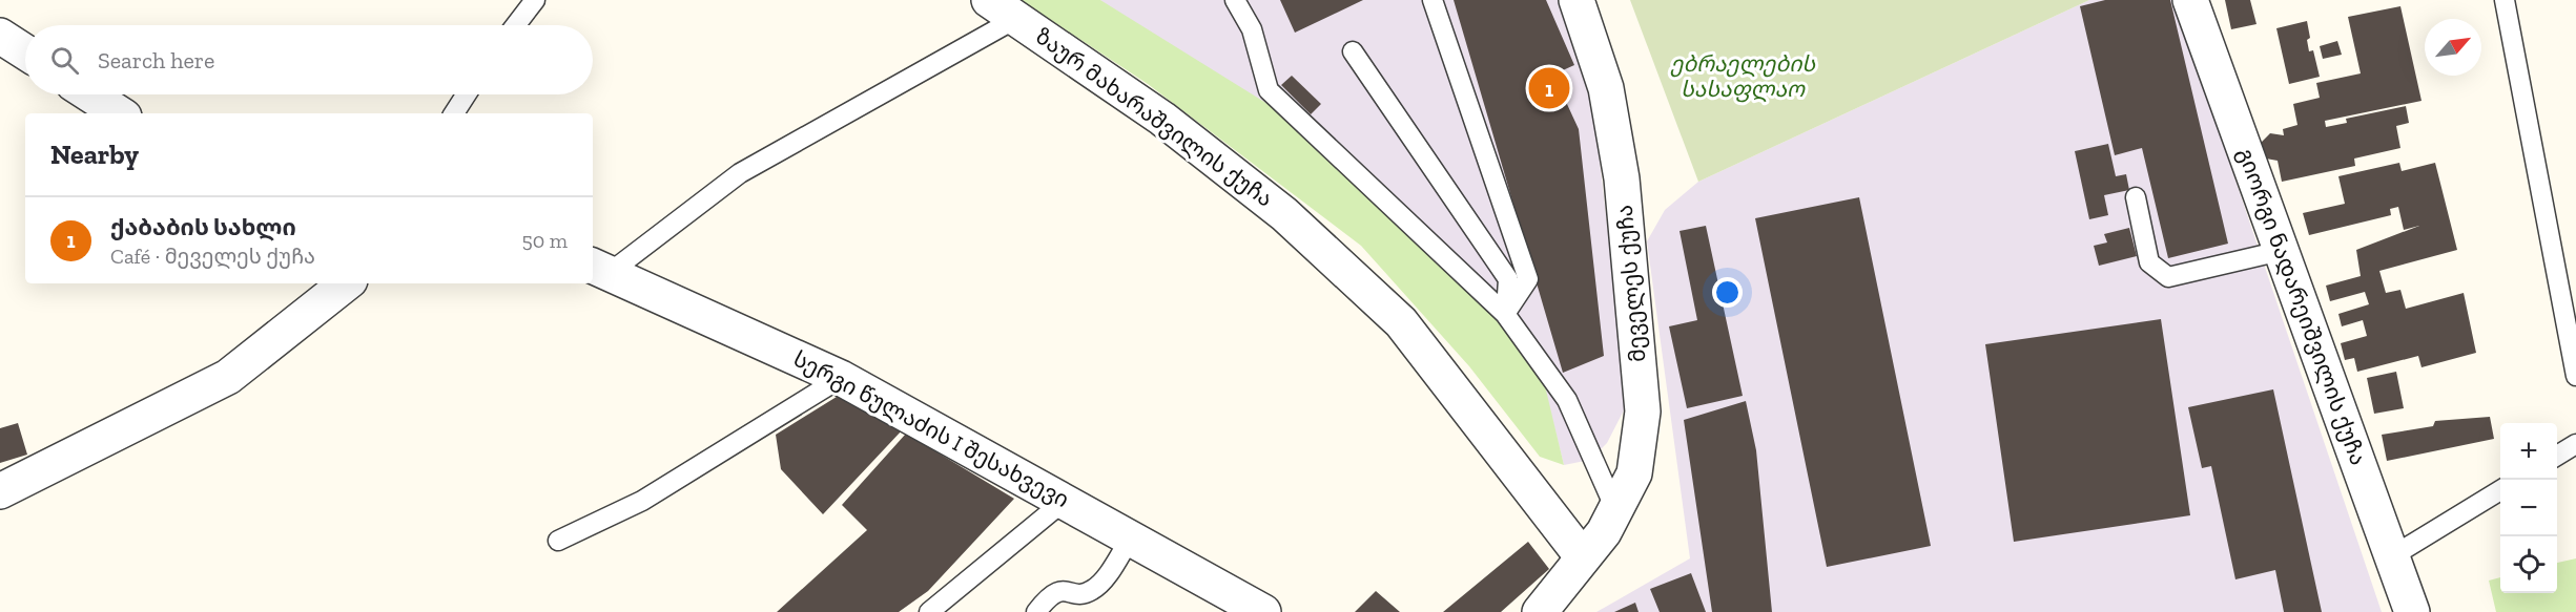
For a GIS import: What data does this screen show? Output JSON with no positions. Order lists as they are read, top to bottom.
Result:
{
  "streets": {
    "street": [
      "ზაურ მახარაშვილის ქუჩა",
      "მეველეს ქუჩა",
      "გიორგი ნადარეიშვილის ქუჩა",
      "სერგი წულაძის I შესახვევი"
    ]
  },
  "crossings": [
    ["ზაურ მახარაშვილის ქუჩა", "მეველეს ქუჩა"]
  ],
  "parks": ["ებრაელების სასაფლაო"],
  "north": "top right",
  "page": {
    "search": "Search here",
    "pins": "1",
    "heading": "Nearby",
    "list": [
      {
        "mark": "1",
        "name": "ქაბაბის სახლი",
        "note": "Café · მეველეს ქუჩა",
        "value": "50 m"
      }
    ],
    "map_buttons": ["+", "−"]
  }
}
